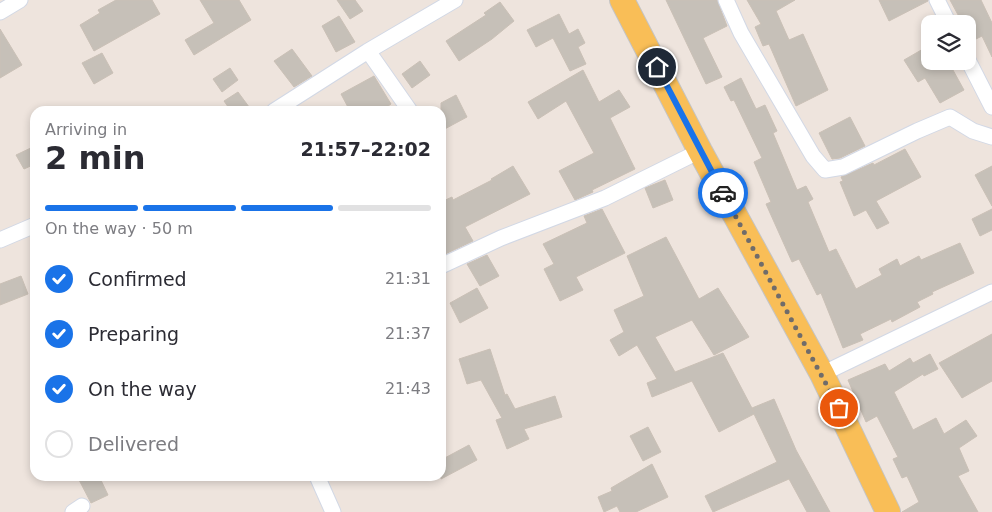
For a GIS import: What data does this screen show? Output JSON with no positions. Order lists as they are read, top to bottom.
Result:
{
  "page": {
    "heading": ["2 min", "Arriving in", "21:57–22:02"],
    "bar": "On the way · 50 m",
    "list": [
      ["Confirmed", "21:31"],
      ["Preparing", "21:37"],
      ["On the way", "21:43"],
      "Delivered"
    ]
  }
}
